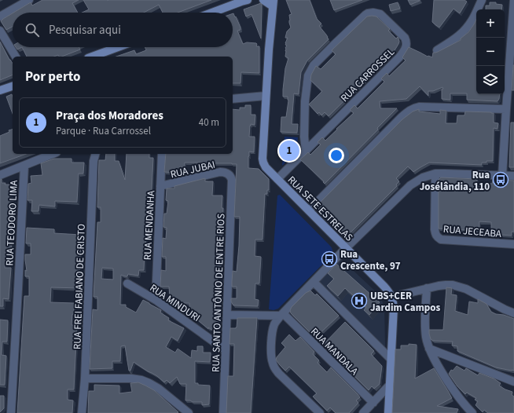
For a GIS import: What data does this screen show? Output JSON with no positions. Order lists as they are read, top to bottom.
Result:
{
  "streets": {
    "street": [
      "RUA CARROSSEL",
      "RUA JUBAI",
      "RUA SETE ESTRELAS",
      "RUA TEODORO LIMA",
      "RUA MENDANHA",
      "RUA JECEABA",
      "RUA FREI FABIANO DE CRISTO",
      "RUA SANTO ANTÔNIO DE ENTRE RIOS",
      "RUA MINDURI",
      "RUA MANDALA"
    ]
  },
  "crossings": [
    ["RUA CARROSSEL", "RUA SETE ESTRELAS"],
    ["RUA JUBAI", "RUA MENDANHA"],
    ["RUA JUBAI", "RUA SANTO ANTÔNIO DE ENTRE RIOS"],
    ["RUA MENDANHA", "RUA MINDURI"],
    ["RUA SANTO ANTÔNIO DE ENTRE RIOS", "RUA MINDURI"]
  ],
  "places": {
    "bus stop": ["Rua Josélândia, 110", "Rua Crescente, 97"],
    "hospital": ["UBS+CER Jardim Campos"]
  },
  "page": {
    "map_buttons": ["+", "−"],
    "search": "Pesquisar aqui",
    "heading": "Por perto",
    "list": [
      {
        "mark": "1",
        "name": "Praça dos Moradores",
        "note": "Parque · Rua Carrossel",
        "value": "40 m"
      }
    ],
    "pins": "1"
  }
}
